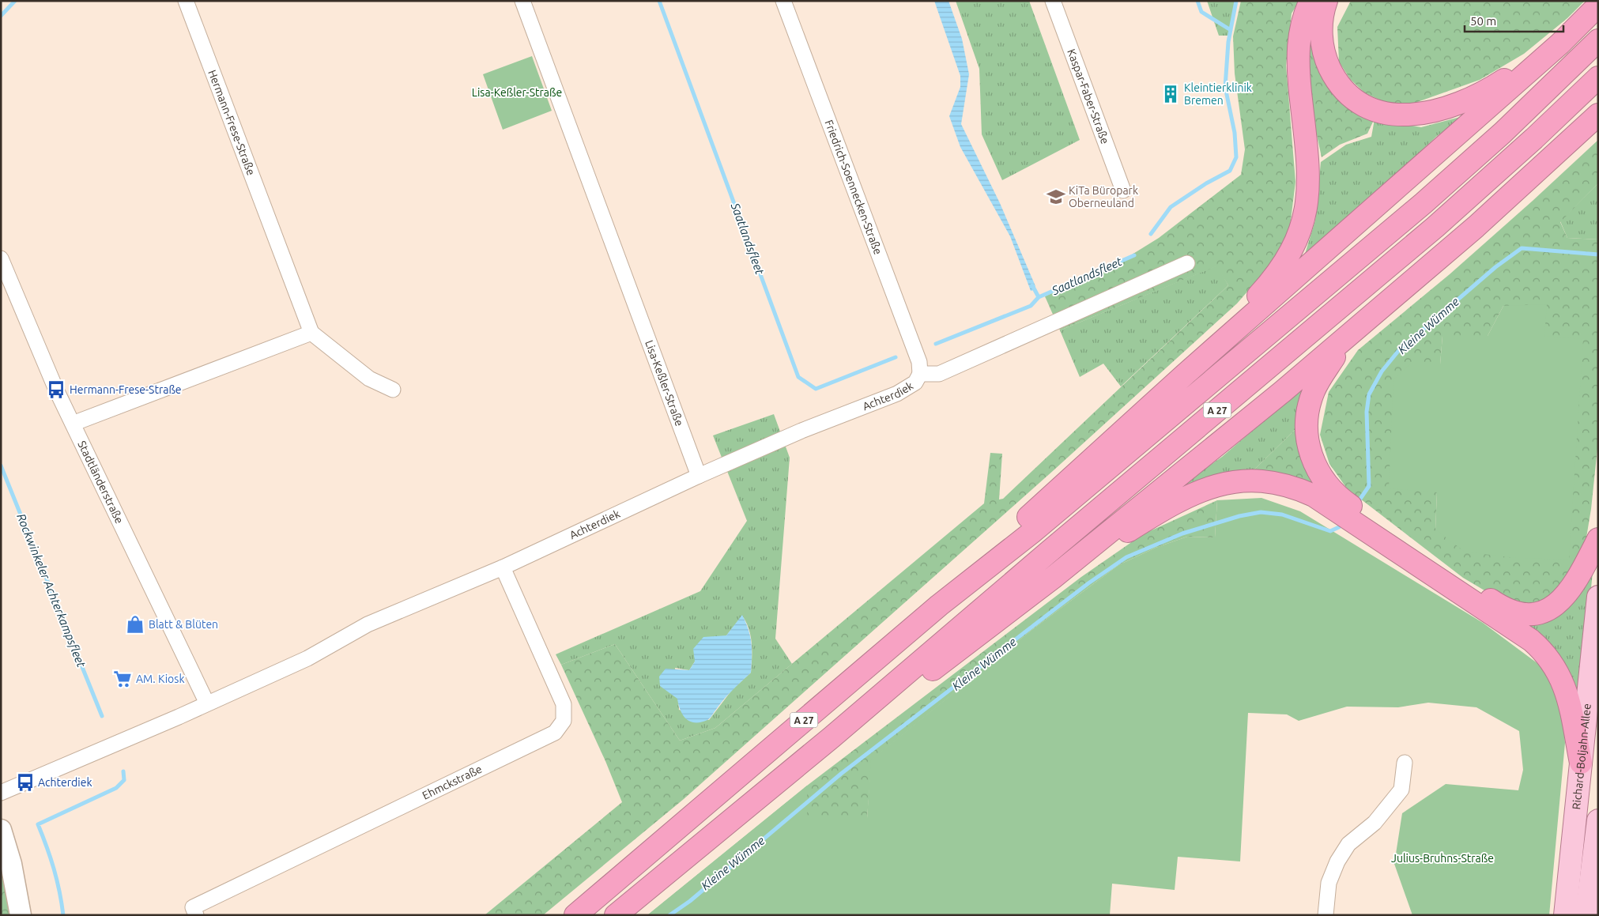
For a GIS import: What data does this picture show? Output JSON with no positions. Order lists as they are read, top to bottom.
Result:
{
  "streets": {
    "highway": ["A 27"],
    "main road": ["Richard-Boljahn-Allee"],
    "street": [
      "Kaspar-Faber-Straße",
      "Hermann-Frese-Straße",
      "Friedrich-Soennecken-Straße",
      "Lisa-Keßler-Straße",
      "Achterdiek",
      "Stadtländerstraße",
      "Ehmckstraße"
    ]
  },
  "crossings": [
    ["Friedrich-Soennecken-Straße", "Achterdiek"],
    ["Lisa-Keßler-Straße", "Achterdiek"],
    ["Achterdiek", "Stadtländerstraße"],
    ["Achterdiek", "Ehmckstraße"]
  ],
  "water": ["Saatlandsfleet", "Kleine Wümme", "Rockwinkeler Achterkampsfleet"],
  "parks": ["Lisa-Keßler-Straße", "Julius-Bruhns-Straße"],
  "places": {
    "building": ["Kleintierklinik Bremen"],
    "school or university": ["KiTa Büropark Oberneuland"],
    "bus stop": ["Hermann-Frese-Straße", "Achterdiek"],
    "shop": ["Blatt & Blüten"],
    "supermarket": ["AM. Kiosk"]
  },
  "scale_bar": "50 m"
}
